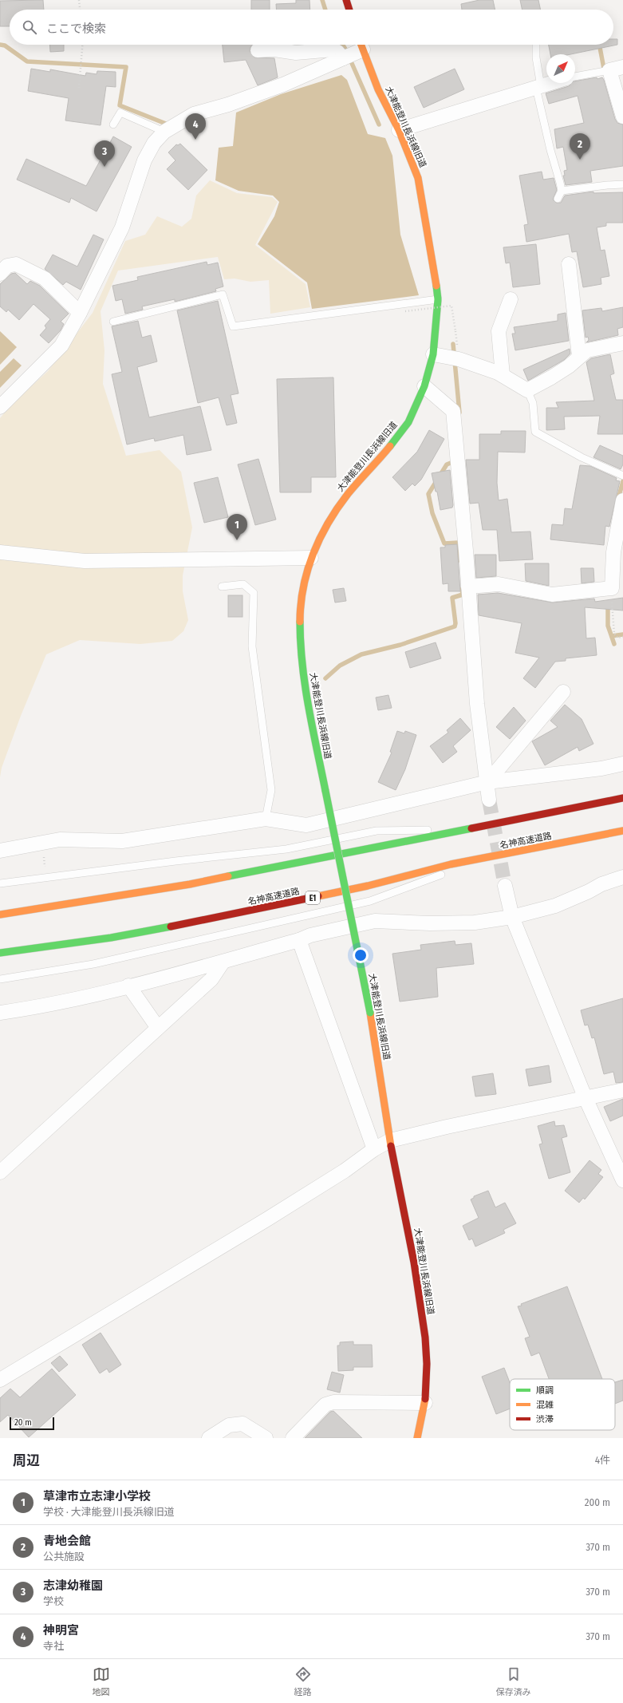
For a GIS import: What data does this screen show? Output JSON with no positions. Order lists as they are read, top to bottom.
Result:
{
  "streets": {
    "main road": ["大津能登川長浜線旧道", "名神高速道路", "E1"]
  },
  "legend": ["順調", "混雑", "渋滞"],
  "scale_bar": "20 m",
  "north": "top right",
  "page": {
    "search": "ここで検索",
    "pins": [
      "4",
      "2",
      "3",
      "1"
    ],
    "scale": "20 m",
    "heading": ["周辺", "4件"],
    "list": [
      {
        "mark": "1",
        "name": "草津市立志津小学校",
        "note": "学校 · 大津能登川長浜線旧道",
        "value": "200 m"
      },
      {
        "mark": "2",
        "name": "青地会館",
        "note": "公共施設",
        "value": "370 m"
      },
      {
        "mark": "3",
        "name": "志津幼稚園",
        "note": "学校",
        "value": "370 m"
      },
      {
        "mark": "4",
        "name": "神明宮",
        "note": "寺社",
        "value": "370 m"
      }
    ],
    "nav": ["地図", "経路", "保存済み"]
  }
}
